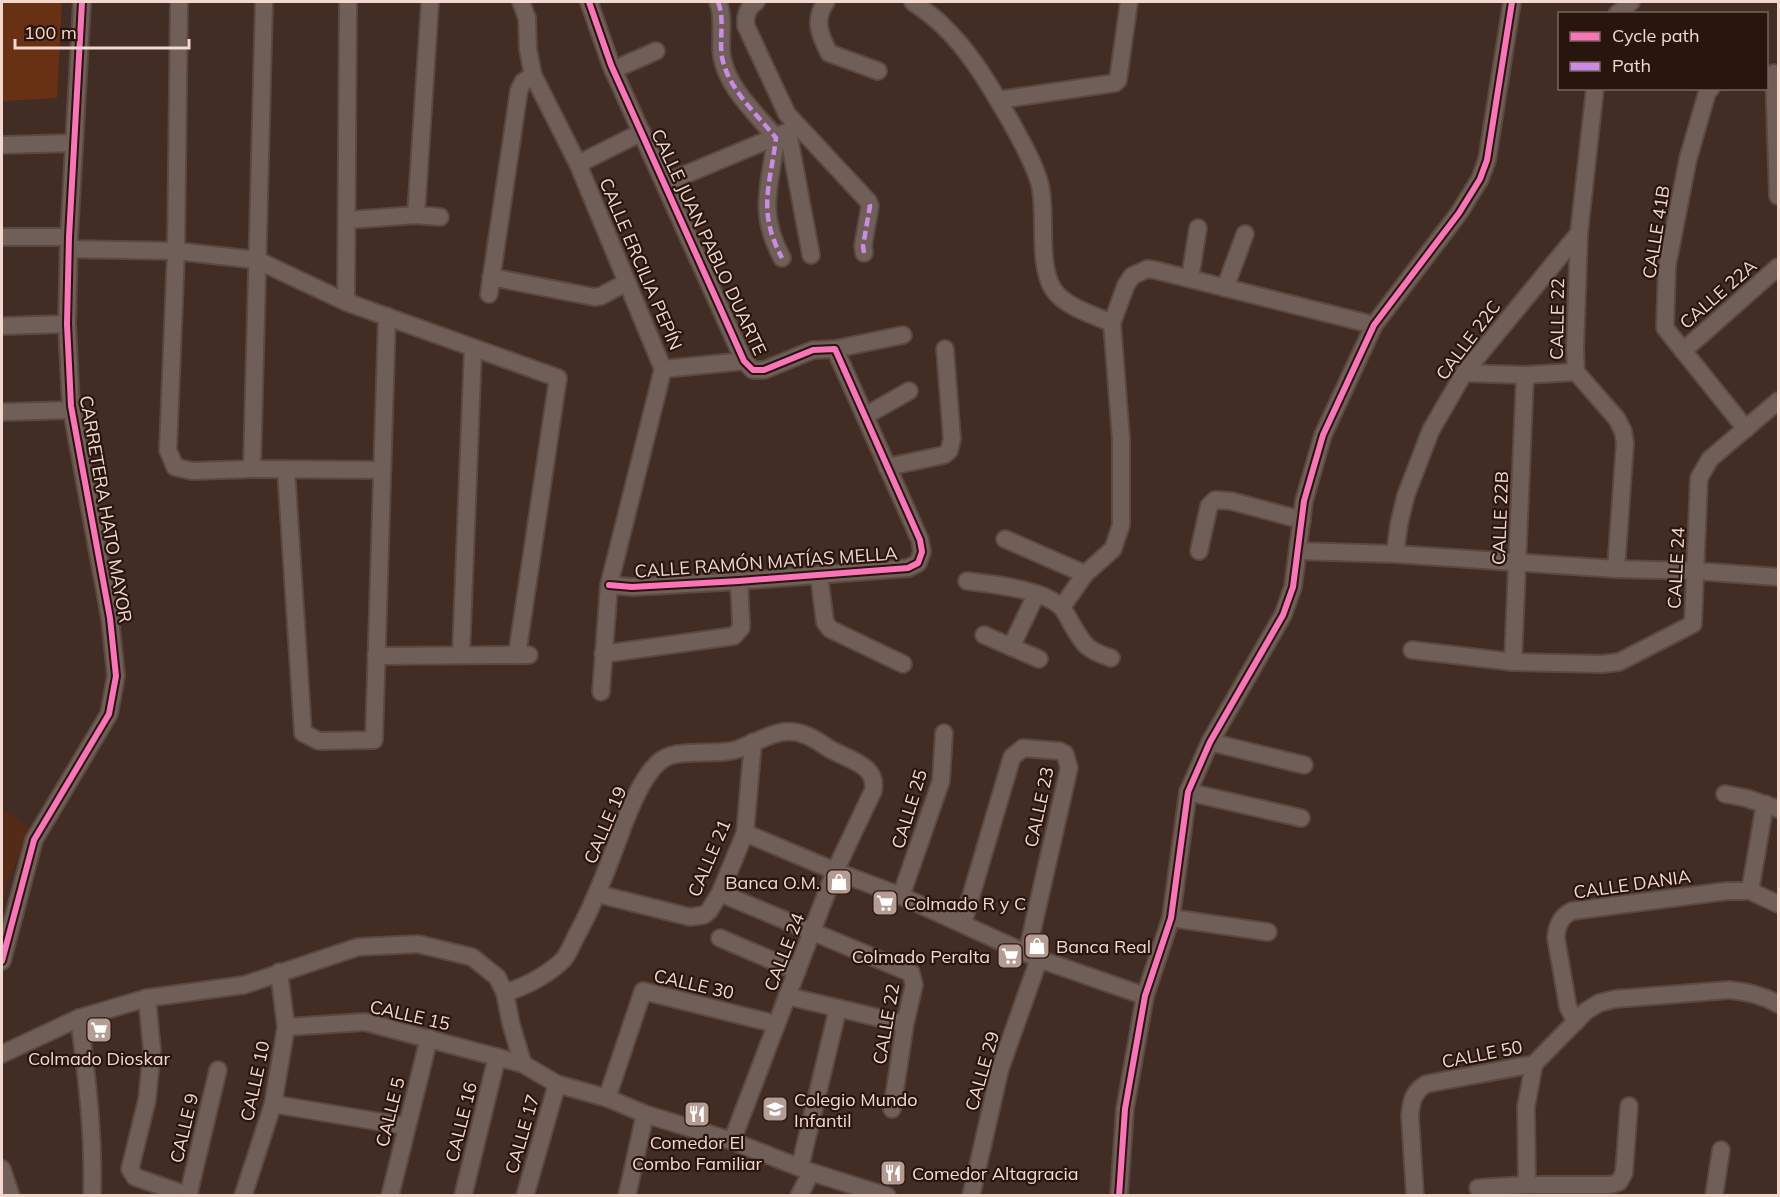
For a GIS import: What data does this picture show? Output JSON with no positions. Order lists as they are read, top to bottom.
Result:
{
  "streets": {
    "street": [
      "CALLE 41B",
      "CALLE JUAN PABLO DUARTE",
      "CALLE ERCILIA PEPÍN",
      "CALLE 22A",
      "CALLE 22",
      "CALLE 22C",
      "CARRETERA HATO MAYOR",
      "CALLE 22B",
      "CALLE RAMÓN MATÍAS MELLA",
      "CALLE 24",
      "CALLE 23",
      "CALLE 25",
      "CALLE 19",
      "CALLE 21",
      "CALLE DANIA",
      "CALLE 30",
      "CALLE 15",
      "CALLE 50",
      "CALLE 29",
      "CALLE 10",
      "CALLE 5",
      "CALLE 16",
      "CALLE 9",
      "CALLE 17"
    ]
  },
  "crossings": [
    ["CALLE 41B", "CALLE 22A"],
    ["CALLE 41B", "CALLE 24"],
    ["CALLE ERCILIA PEPÍN", "CALLE RAMÓN MATÍAS MELLA"],
    ["CALLE 22", "CALLE 22C"],
    ["CALLE 22", "CALLE 24"],
    ["CALLE 22", "CALLE 21"],
    ["CALLE 22B", "CALLE 24"],
    ["CALLE 24", "CALLE 19"],
    ["CALLE 24", "CALLE 30"],
    ["CALLE 24", "CALLE 15"],
    ["CALLE 23", "CALLE 29"],
    ["CALLE 19", "CALLE 21"],
    ["CALLE DANIA", "CALLE 50"],
    ["CALLE 30", "CALLE 15"],
    ["CALLE 15", "CALLE 10"],
    ["CALLE 15", "CALLE 5"],
    ["CALLE 15", "CALLE 16"],
    ["CALLE 15", "CALLE 17"]
  ],
  "places": {
    "shop": ["Banca O.M.", "Banca Real"],
    "supermarket": ["Colmado R y C", "Colmado Peralta", "Colmado Dioskar"],
    "school or university": ["Colegio Mundo Infantil"],
    "restaurant": ["Comedor El Combo Familiar", "Comedor Altagracia"]
  },
  "legend": ["Cycle path", "Path"],
  "scale_bar": "100 m"
}
